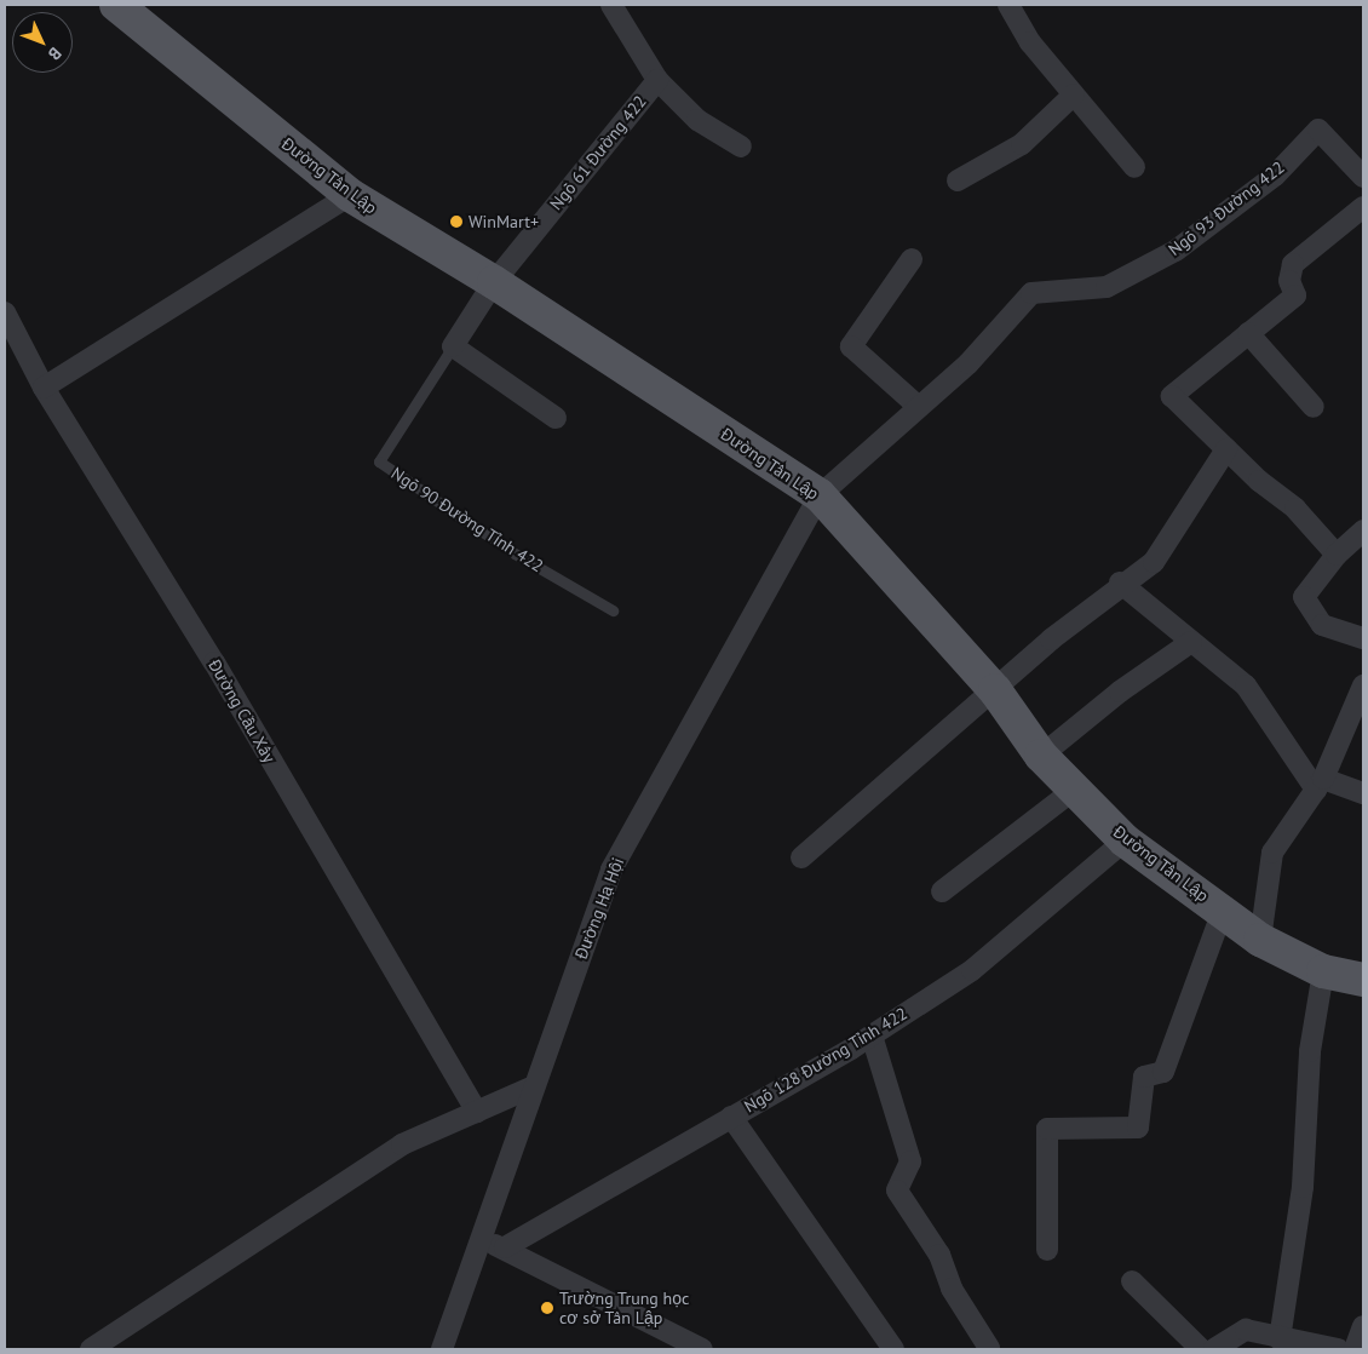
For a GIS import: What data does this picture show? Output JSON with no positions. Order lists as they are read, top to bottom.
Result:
{
  "streets": {
    "main road": ["Đường Tân Lập"],
    "street": [
      "Ngõ 61 Đường 422",
      "Ngõ 93 Đường 422",
      "Ngõ 90 Đường Tỉnh 422",
      "Đường Cầu Xây",
      "Đường Hạ Hội",
      "Ngõ 128 Đường Tỉnh 422"
    ]
  },
  "crossings": [
    ["Ngõ 61 Đường 422", "Đường Tân Lập"],
    ["Ngõ 61 Đường 422", "Ngõ 90 Đường Tỉnh 422"],
    ["Đường Tân Lập", "Ngõ 93 Đường 422"],
    ["Đường Tân Lập", "Ngõ 90 Đường Tỉnh 422"],
    ["Đường Tân Lập", "Đường Hạ Hội"],
    ["Đường Tân Lập", "Ngõ 128 Đường Tỉnh 422"],
    ["Ngõ 93 Đường 422", "Đường Hạ Hội"]
  ],
  "places": ["WinMart+", "Trường Trung học cơ sở Tân Lập"],
  "north": "bottom right"
}
